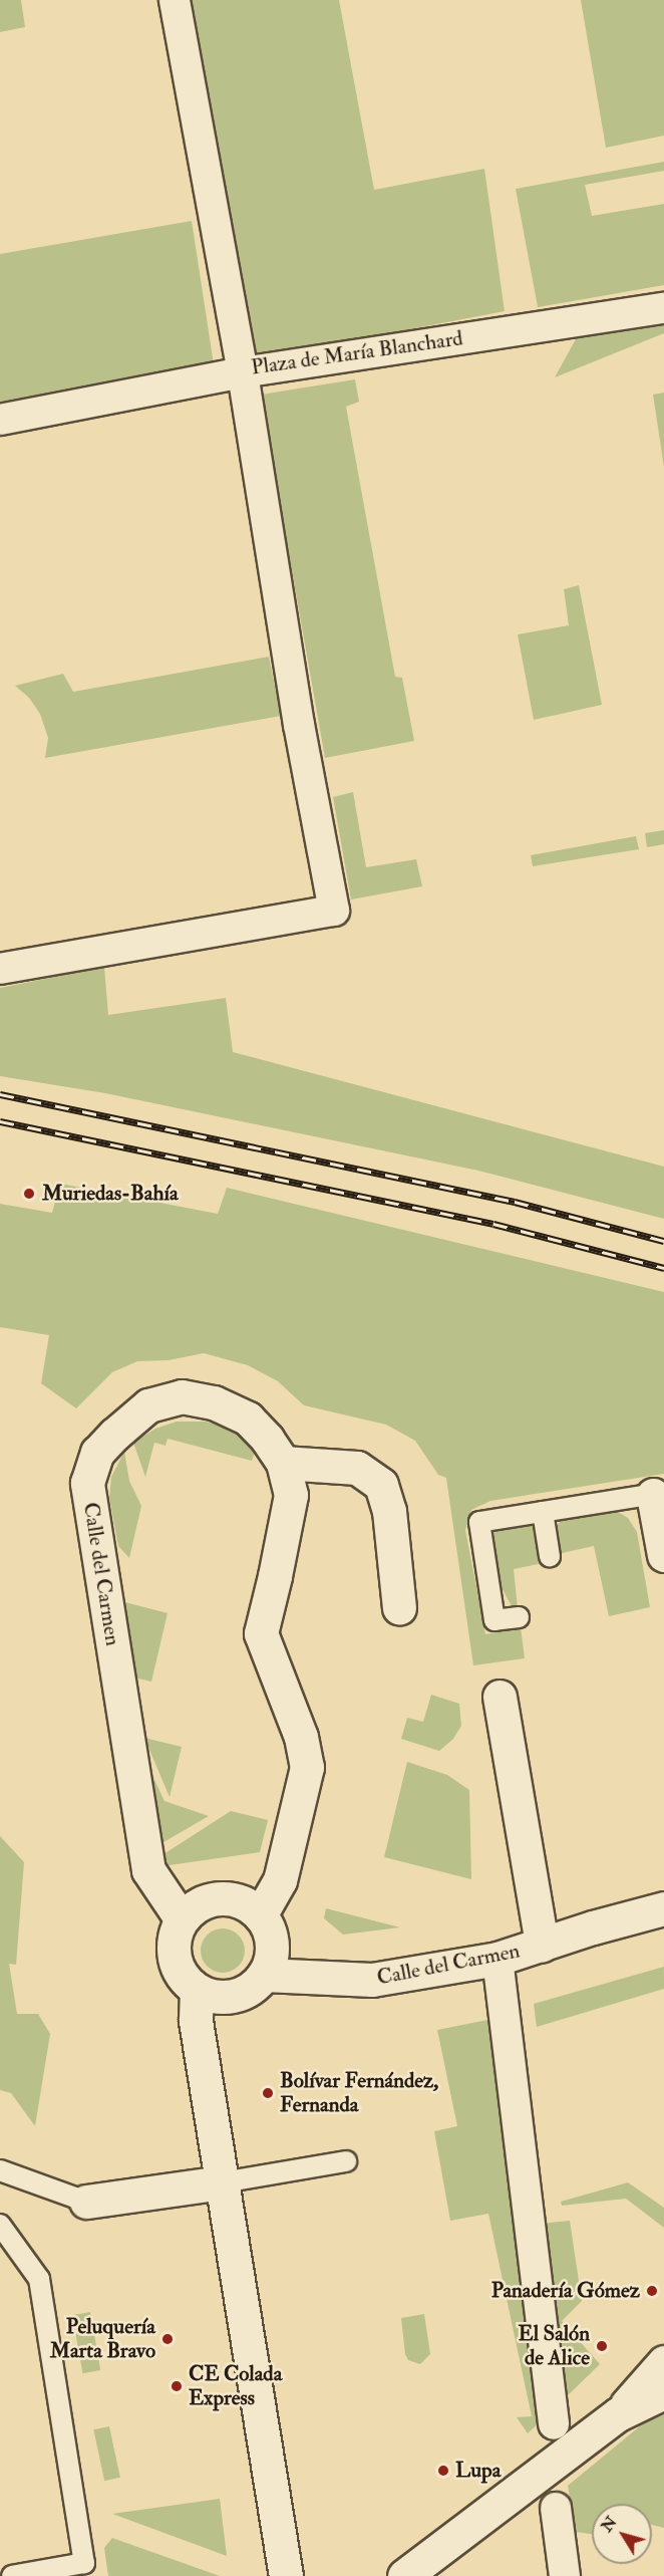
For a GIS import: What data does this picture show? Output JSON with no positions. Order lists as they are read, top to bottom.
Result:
{
  "streets": {
    "street": ["Plaza de María Blanchard", "Calle del Carmen"]
  },
  "places": [
    "Muriedas-Bahía",
    "Bolívar Fernández, Fernanda",
    "Panadería Gómez",
    "Peluquería Marta Bravo",
    "El Salón de Alice",
    "CE Colada Express",
    "Lupa"
  ],
  "north": "top left"
}
